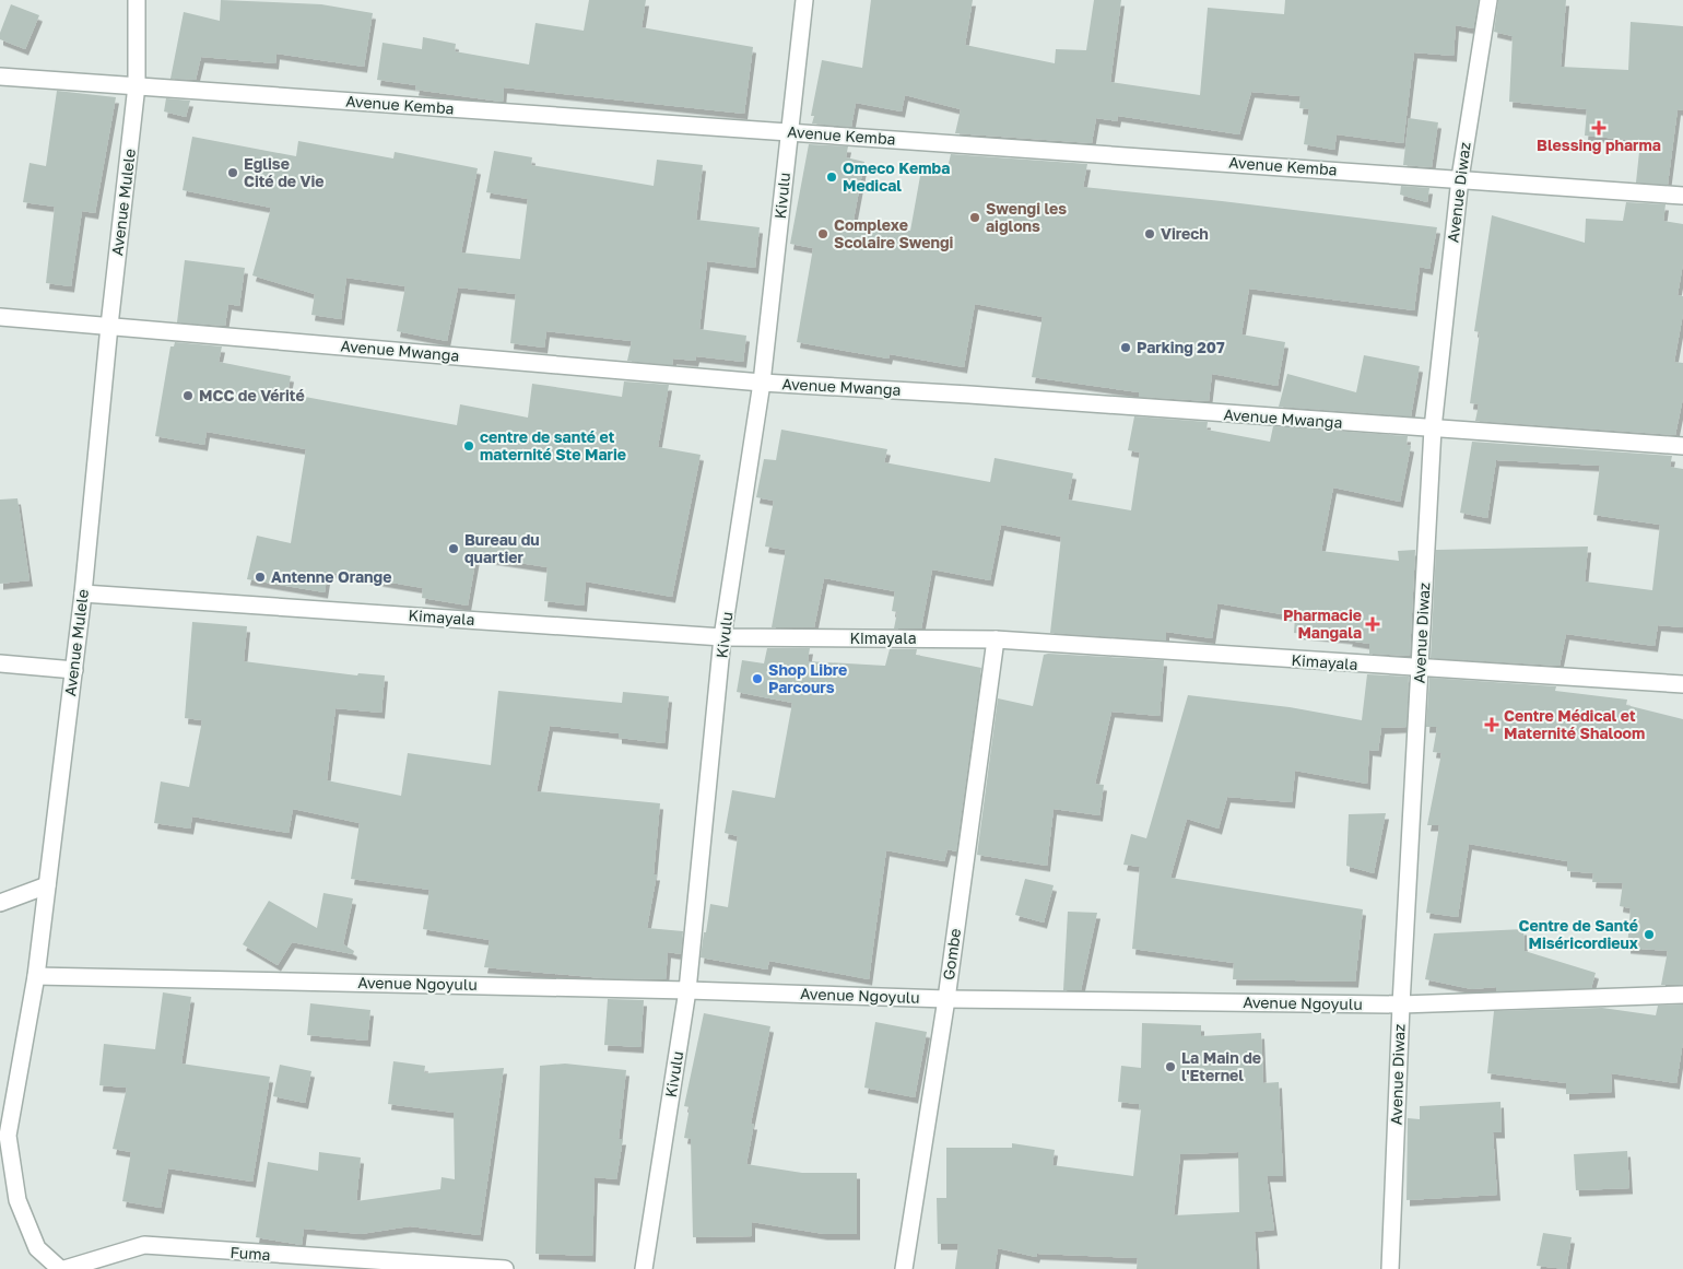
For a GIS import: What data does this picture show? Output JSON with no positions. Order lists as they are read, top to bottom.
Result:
{
  "streets": {
    "street": [
      "Avenue Kemba",
      "Avenue Diwaz",
      "Kivulu",
      "Avenue Mulele",
      "Avenue Mwanga",
      "Kimayala",
      "Gombe",
      "Avenue Ngoyulu",
      "Fuma"
    ]
  },
  "crossings": [
    ["Avenue Kemba", "Avenue Diwaz"],
    ["Avenue Kemba", "Kivulu"],
    ["Avenue Kemba", "Avenue Mulele"],
    ["Avenue Diwaz", "Avenue Mwanga"],
    ["Avenue Diwaz", "Kimayala"],
    ["Avenue Diwaz", "Avenue Ngoyulu"],
    ["Kivulu", "Avenue Mwanga"],
    ["Kivulu", "Kimayala"],
    ["Kivulu", "Avenue Ngoyulu"],
    ["Avenue Mulele", "Avenue Mwanga"],
    ["Avenue Mulele", "Kimayala"],
    ["Avenue Mulele", "Avenue Ngoyulu"],
    ["Kimayala", "Gombe"],
    ["Gombe", "Avenue Ngoyulu"]
  ],
  "places": {
    "health": ["Blessing pharma", "Pharmacie Mangala", "Centre Médical et Maternité Shaloom"],
    "other": [
      "Eglise Cité de Vie",
      "Omeco Kemba Medical",
      "Swengi les aiglons",
      "Complexe Scolaire Swengi",
      "Virech",
      "Parking 207",
      "MCC de Vérité",
      "centre de santé et maternité Ste Marie",
      "Bureau du quartier",
      "Antenne Orange",
      "Shop Libre Parcours",
      "Centre de Santé Miséricordieux",
      "La Main de l'Eternel"
    ]
  }
}
